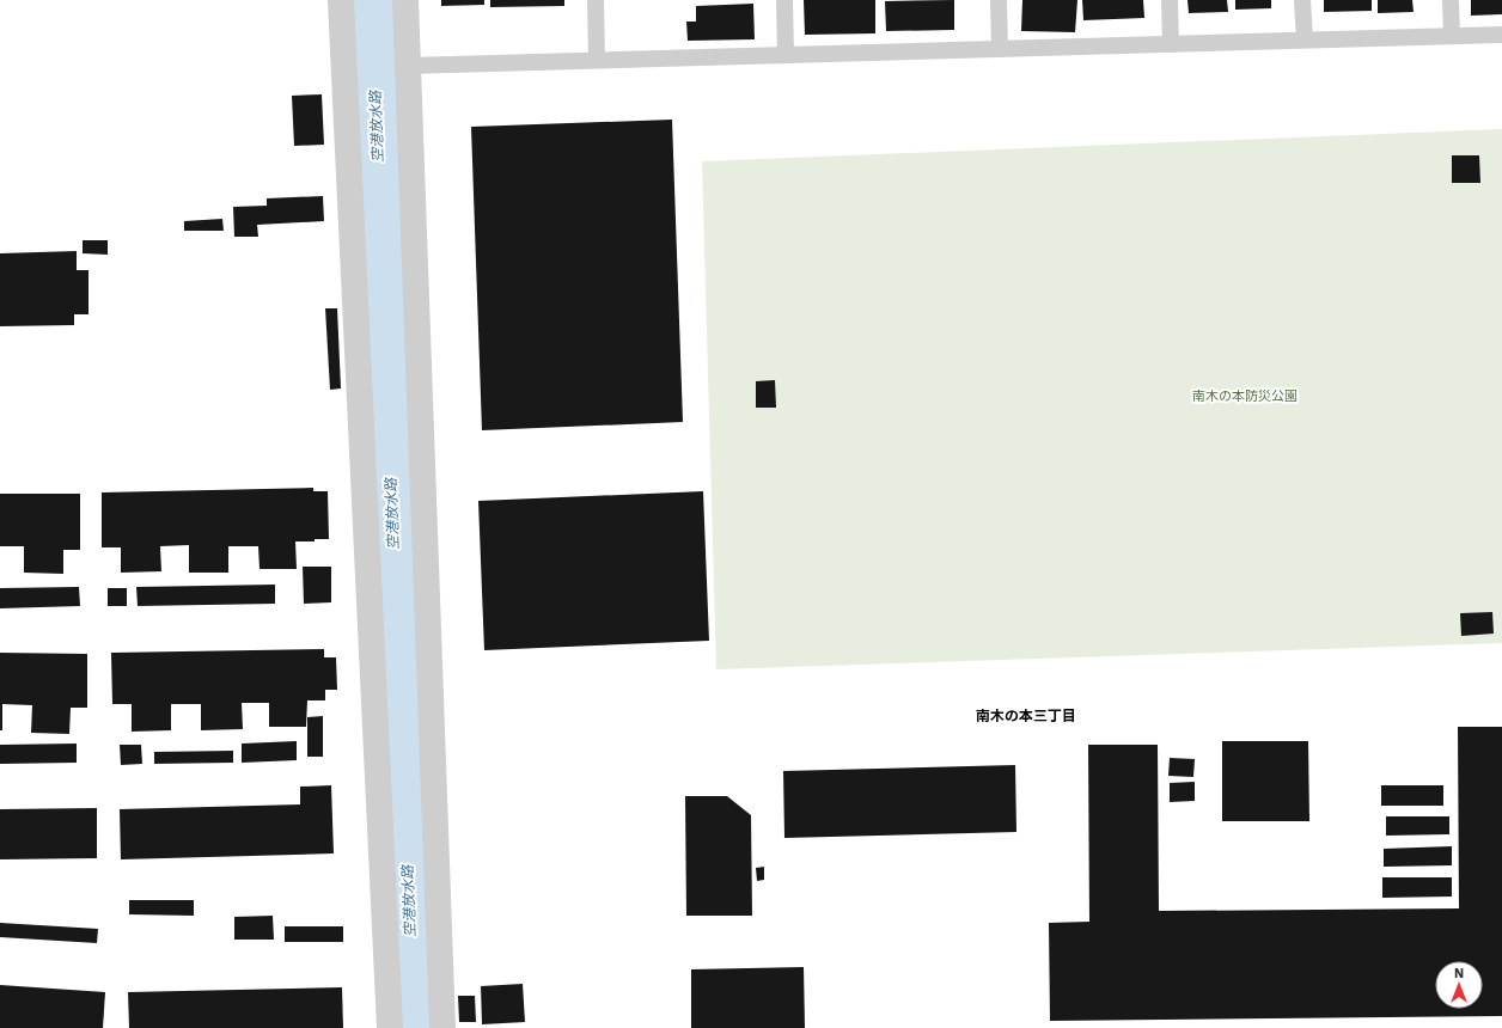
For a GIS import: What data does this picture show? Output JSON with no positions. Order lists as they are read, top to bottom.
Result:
{
  "districts": ["南木の本三丁目"],
  "water": ["空港放水路"],
  "parks": ["南木の本防災公園"],
  "north": "top"
}
